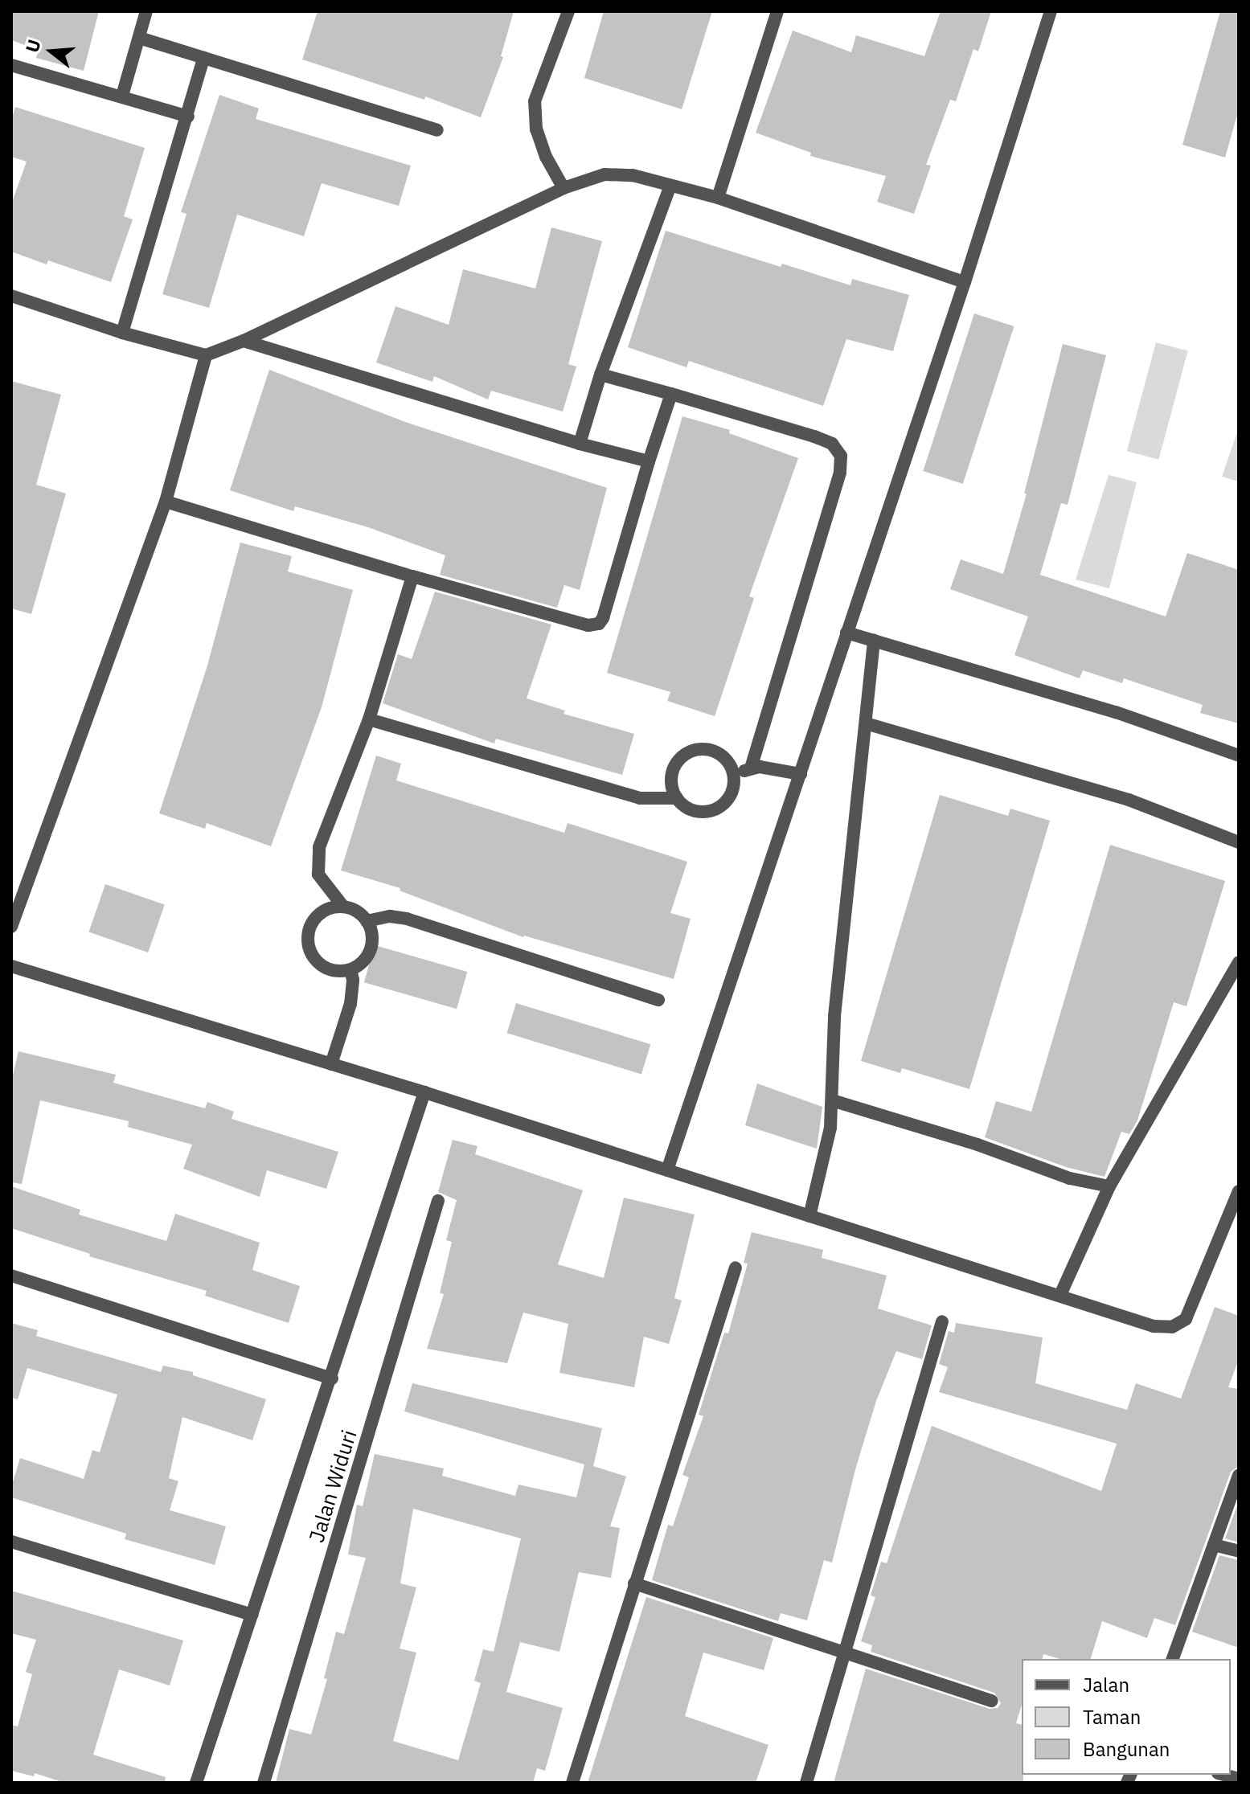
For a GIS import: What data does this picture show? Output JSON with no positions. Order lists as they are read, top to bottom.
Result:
{
  "streets": {
    "street": ["Jalan Widuri"]
  },
  "legend": ["Jalan", "Taman", "Bangunan"],
  "north": "left"
}
